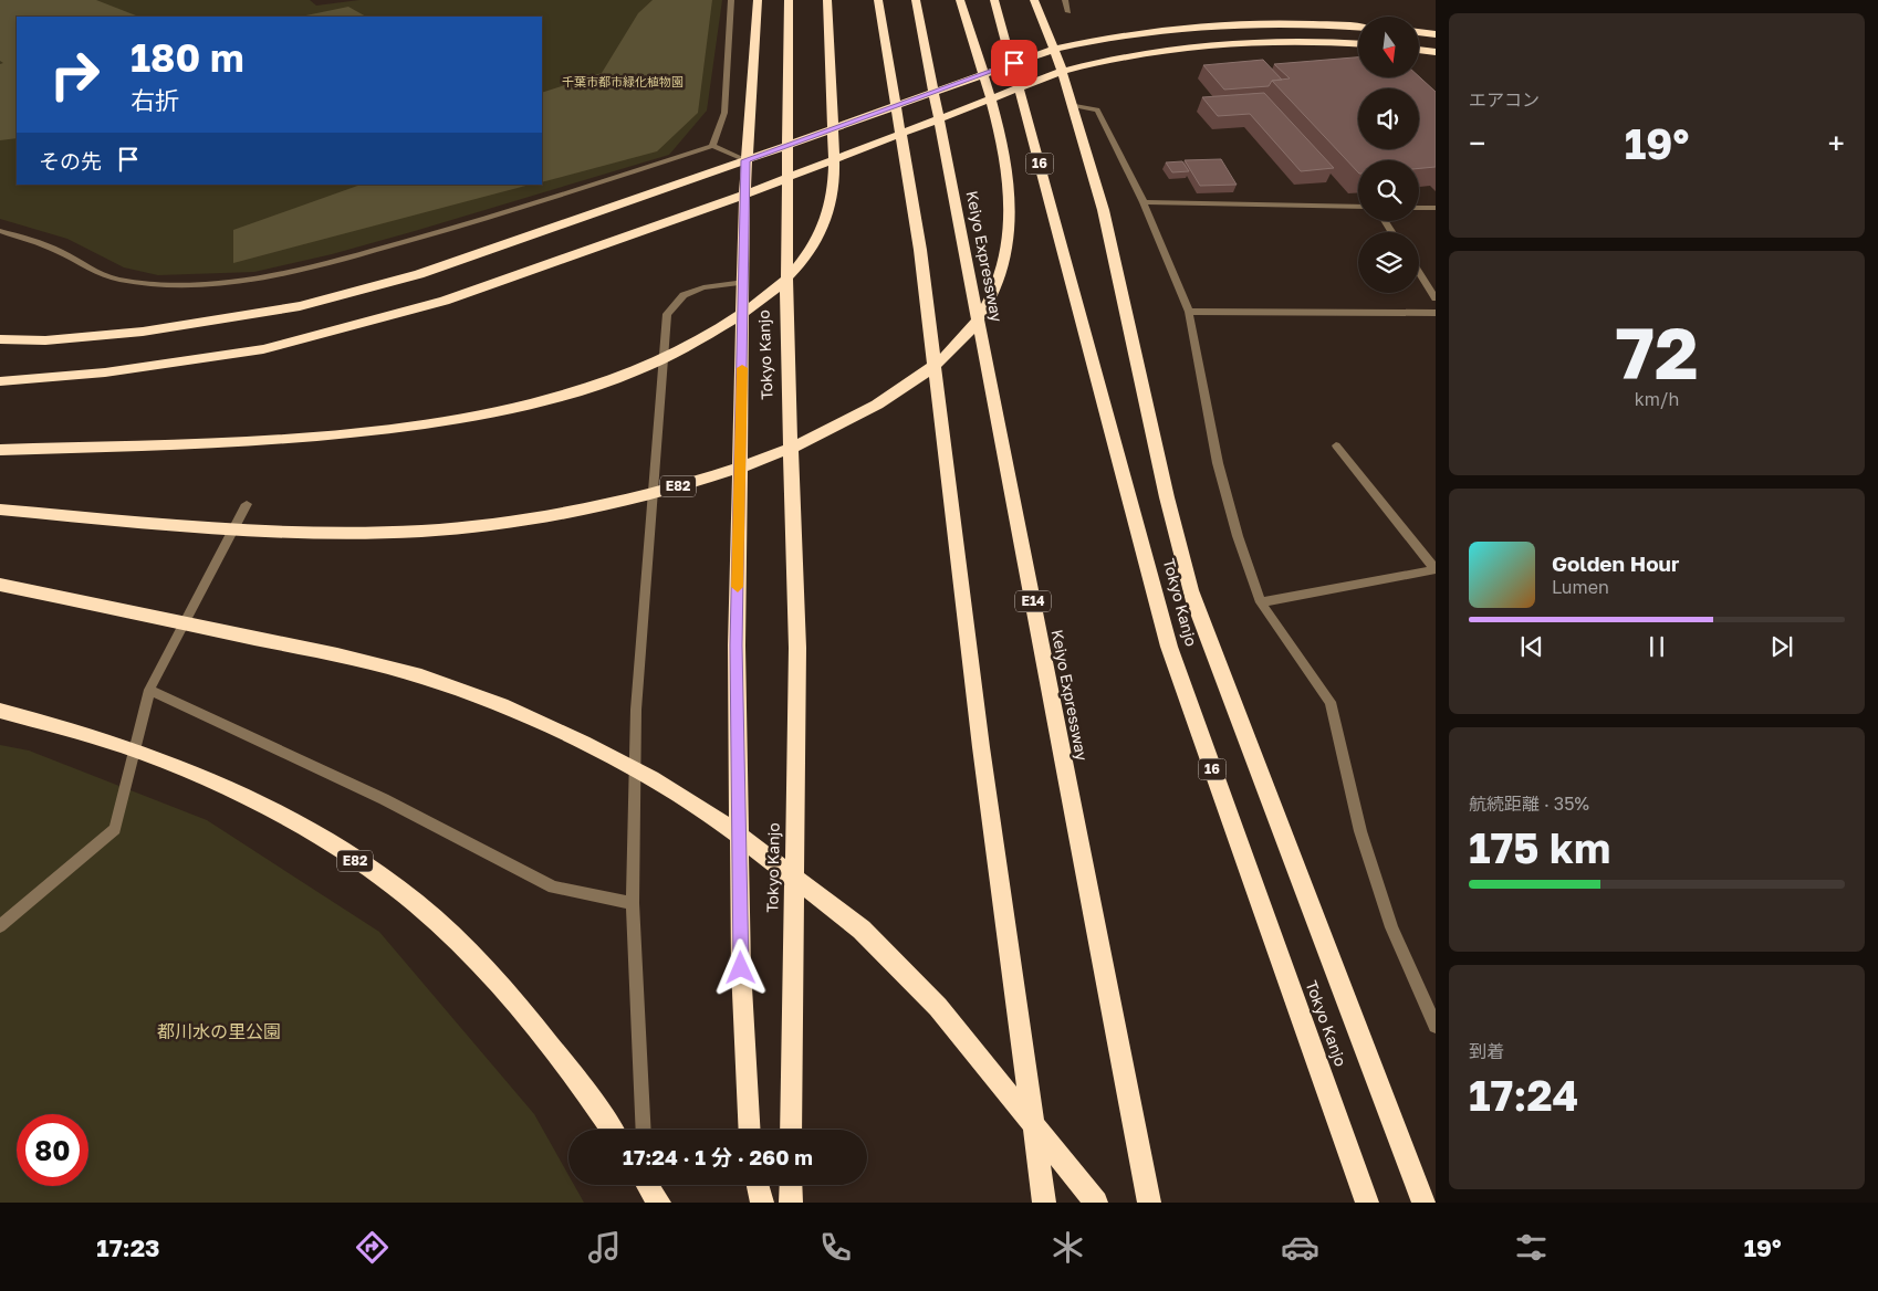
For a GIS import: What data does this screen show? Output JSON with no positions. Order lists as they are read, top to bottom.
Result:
{
  "streets": {
    "highway": [
      "16",
      "Keiyo Expressway",
      "Tokyo Kanjo",
      "E82",
      "E14"
    ]
  },
  "parks": ["千葉市都市緑化植物園", "都川水の里公園"],
  "north": "bottom",
  "page": {
    "tile": [
      "エアコン",
      ["72", "km/h"],
      ["航続距離 · 35%", "175 km"],
      ["到着", "17:24"]
    ],
    "turn": ["180 m", "右折"],
    "heat": ["−", "19°", "+"],
    "then": "その先",
    "song": ["Golden Hour", "Lumen"],
    "limit": "80",
    "trip": "17:24 · 1 分 · 260 m",
    "tabs": ["17:23", "19°"]
  }
}
